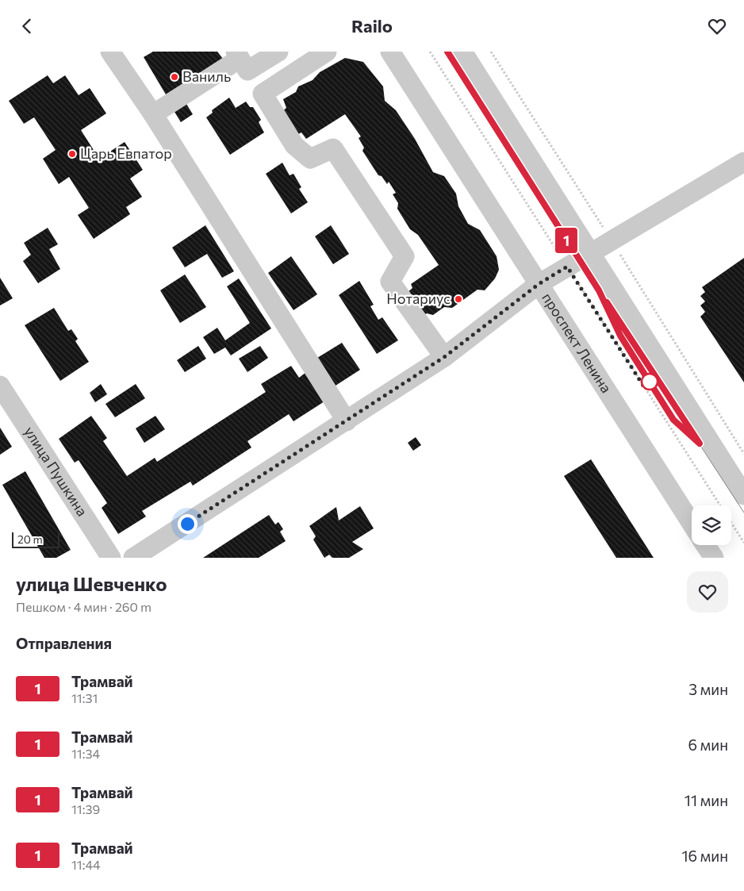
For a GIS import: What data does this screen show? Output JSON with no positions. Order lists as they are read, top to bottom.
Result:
{
  "streets": {
    "street": ["проспект Ленина", "улица Пушкина"]
  },
  "places": ["Ваниль", "Царь Евпатор", "Нотариус"],
  "lines": ["tram line 1"],
  "scale_bar": "20 m",
  "page": {
    "header": "Railo",
    "on_map": "1",
    "scale": "20 m",
    "heading": [
      ["улица Шевченко", "Пешком · 4 мин · 260 m"],
      "Отправления"
    ],
    "list": [
      {
        "mark": "1",
        "name": "Трамвай",
        "note": "11:31",
        "value": "3 мин"
      },
      {
        "mark": "1",
        "name": "Трамвай",
        "note": "11:34",
        "value": "6 мин"
      },
      {
        "mark": "1",
        "name": "Трамвай",
        "note": "11:39",
        "value": "11 мин"
      },
      {
        "mark": "1",
        "name": "Трамвай",
        "note": "11:44",
        "value": "16 мин"
      }
    ]
  }
}
